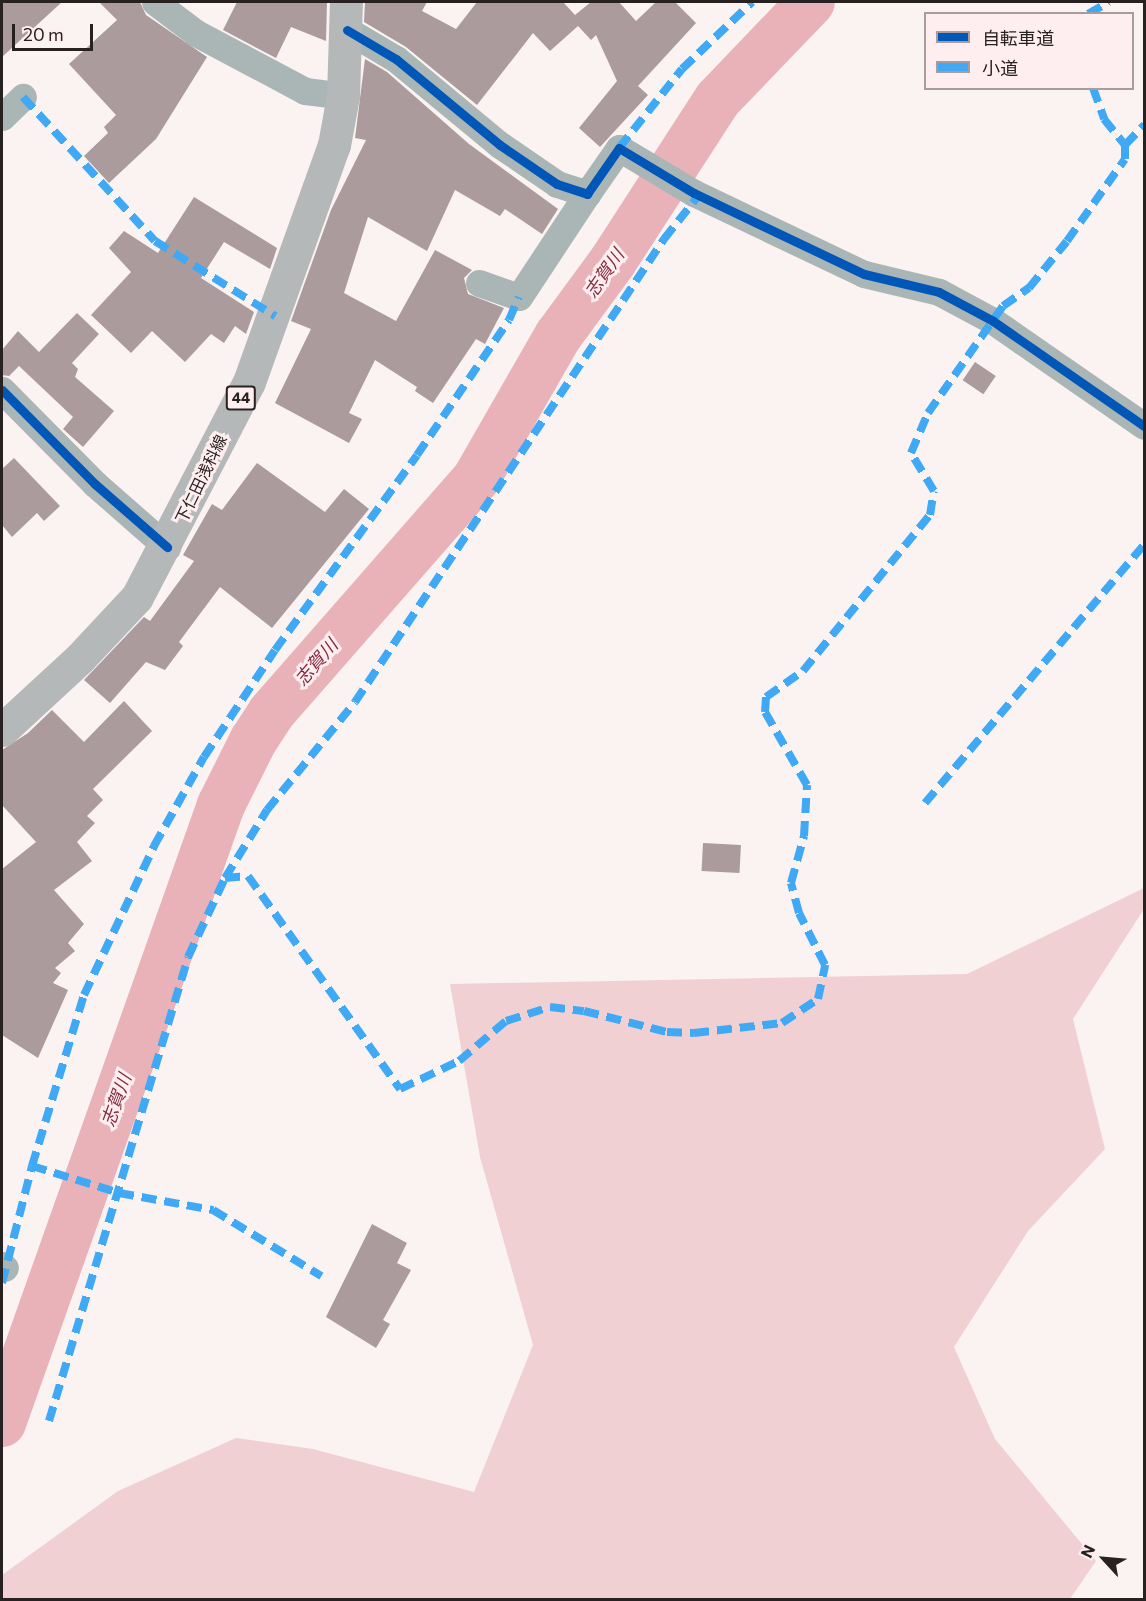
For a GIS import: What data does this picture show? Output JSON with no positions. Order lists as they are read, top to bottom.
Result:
{
  "streets": {
    "main road": ["44", "下仁田浅科線"]
  },
  "water": ["志賀川"],
  "legend": ["自転車道", "小道"],
  "scale_bar": "20 m",
  "north": "top left"
}
